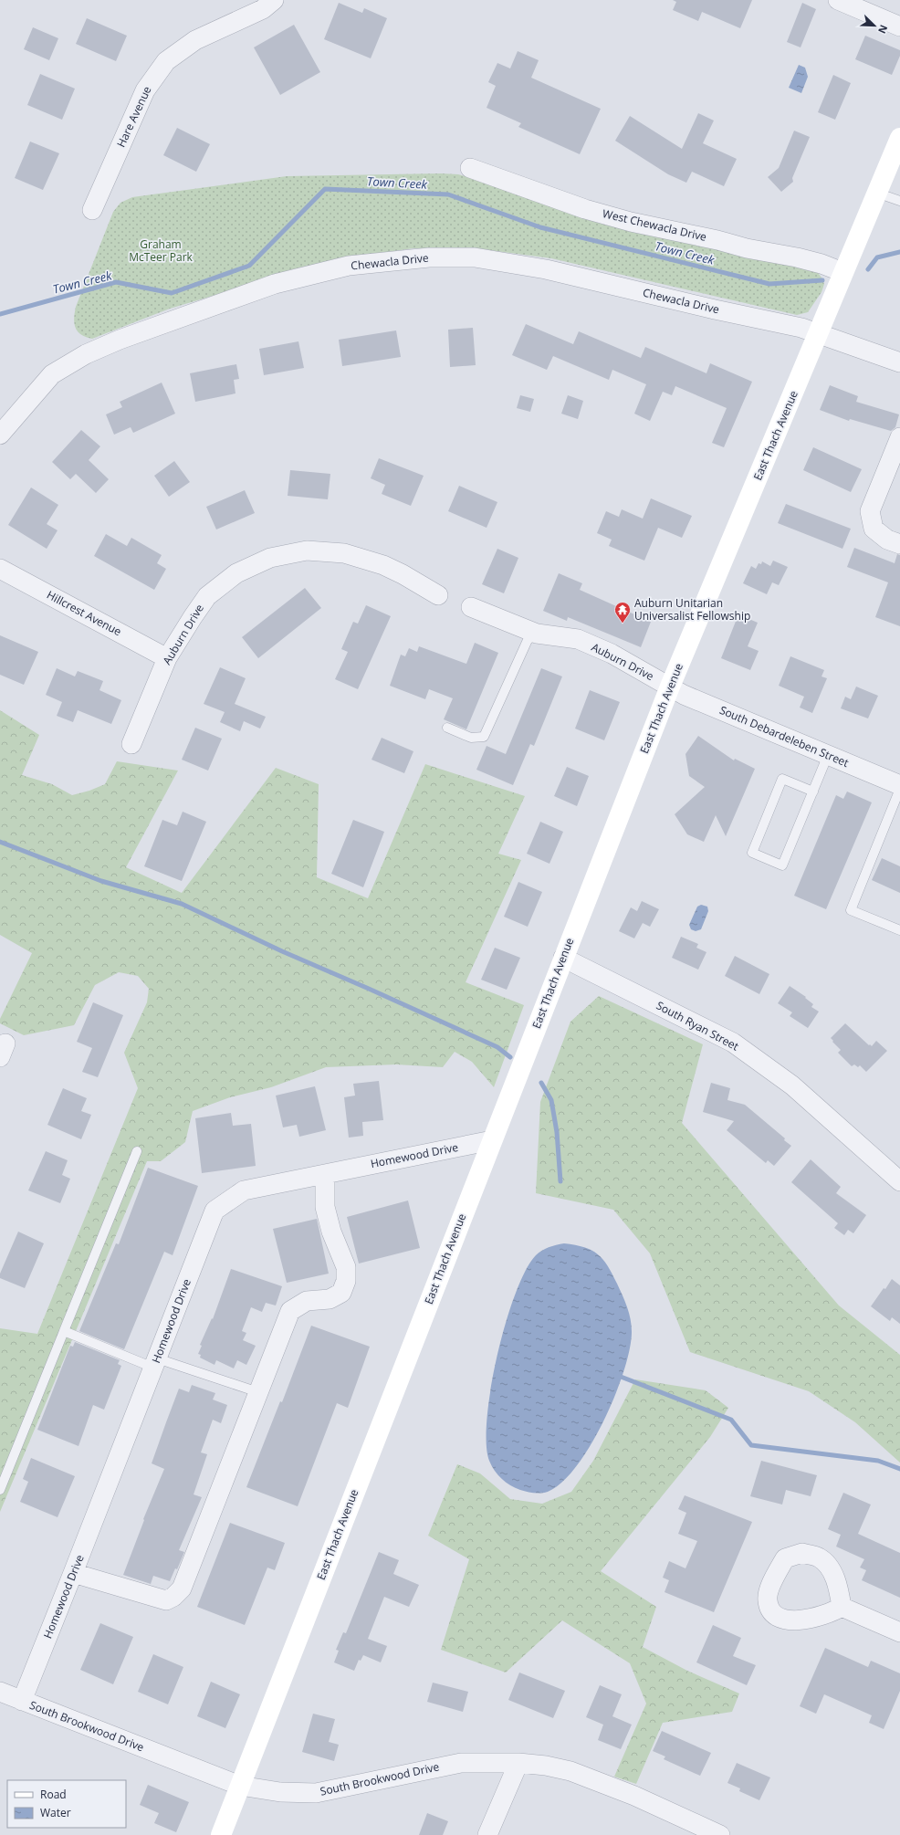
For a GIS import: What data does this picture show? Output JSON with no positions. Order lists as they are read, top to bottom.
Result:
{
  "streets": {
    "street": [
      "Hare Avenue",
      "West Chewacla Drive",
      "Chewacla Drive",
      "East Thach Avenue",
      "Hillcrest Avenue",
      "Auburn Drive",
      "South Debardeleben Street",
      "South Ryan Street",
      "Homewood Drive",
      "South Brookwood Drive"
    ]
  },
  "crossings": [
    ["West Chewacla Drive", "East Thach Avenue"],
    ["Chewacla Drive", "East Thach Avenue"],
    ["East Thach Avenue", "Auburn Drive"],
    ["East Thach Avenue", "South Debardeleben Street"],
    ["East Thach Avenue", "South Ryan Street"],
    ["East Thach Avenue", "Homewood Drive"],
    ["East Thach Avenue", "South Brookwood Drive"],
    ["Hillcrest Avenue", "Auburn Drive"],
    ["Auburn Drive", "South Debardeleben Street"],
    ["Homewood Drive", "South Brookwood Drive"]
  ],
  "water": ["Town Creek"],
  "parks": ["Graham McTeer Park"],
  "places": {
    "temple": ["Auburn Unitarian Universalist Fellowship"]
  },
  "legend": ["Road", "Water"],
  "north": "bottom right"
}
